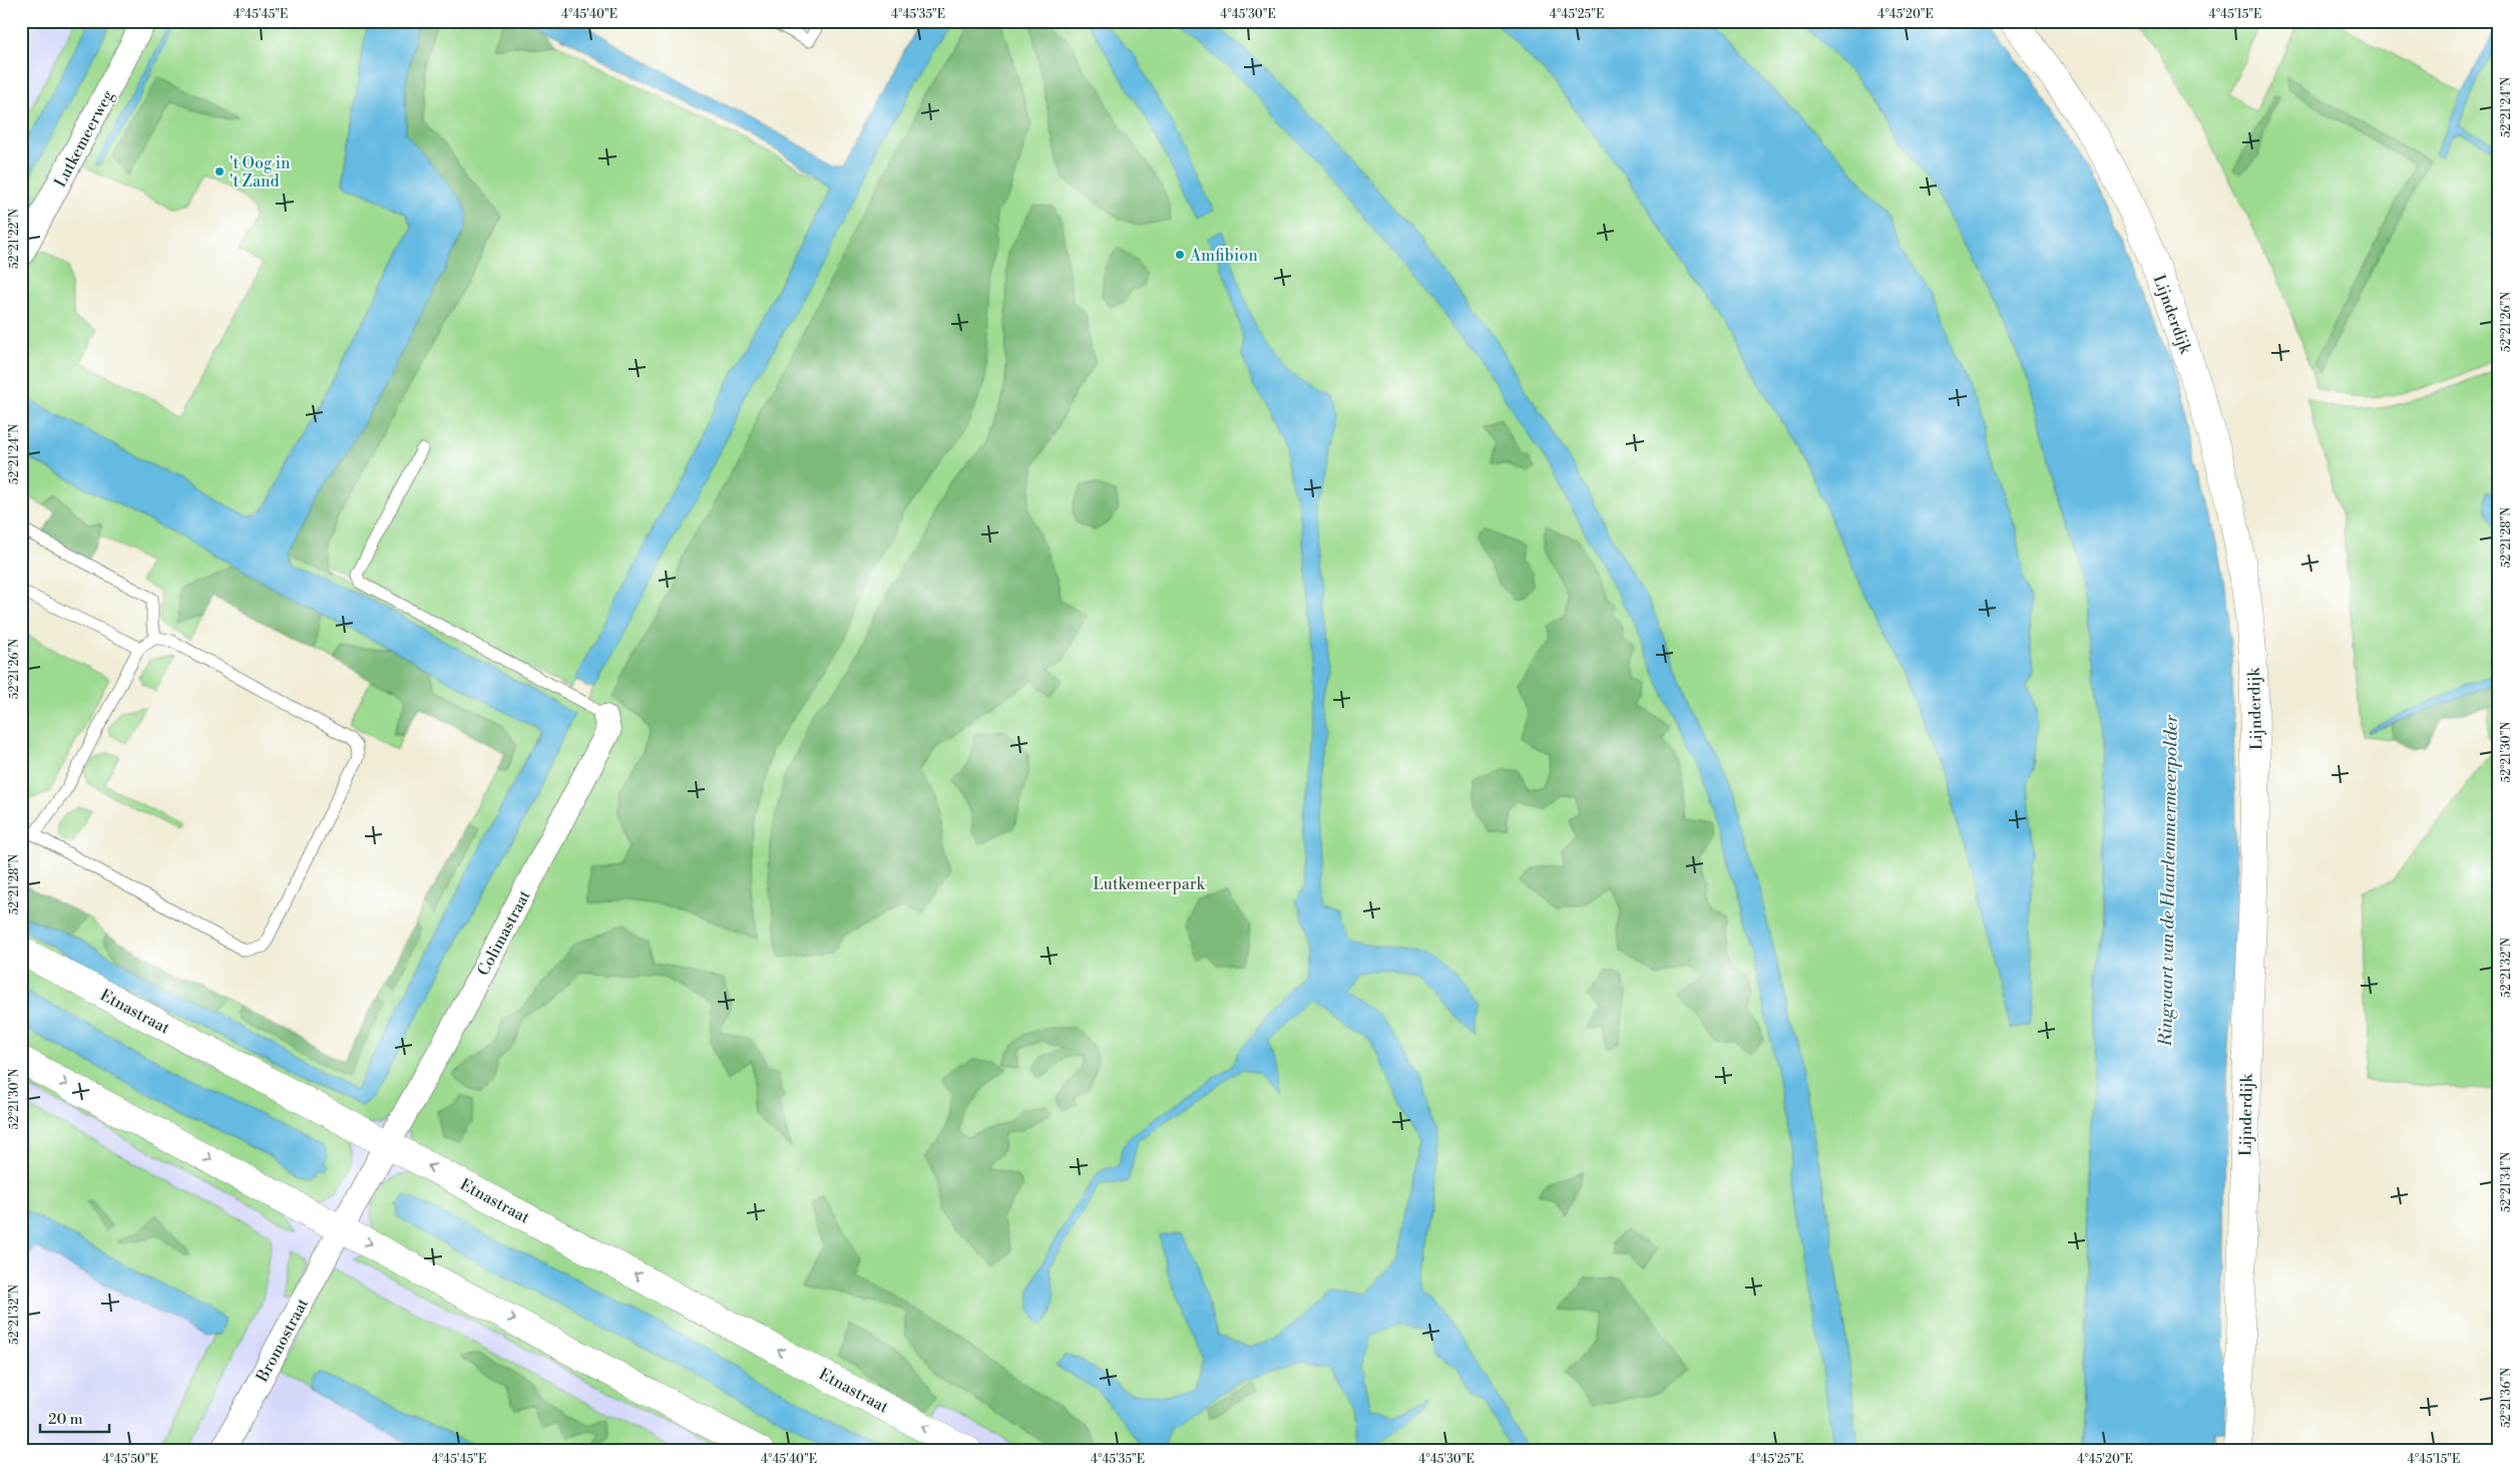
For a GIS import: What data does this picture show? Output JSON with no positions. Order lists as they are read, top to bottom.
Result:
{
  "streets": {
    "street": [
      "Lutkemeerweg",
      "Lijnderdijk",
      "Colimastraat",
      "Etnastraat",
      "Bromostraat"
    ]
  },
  "crossings": [
    ["Colimastraat", "Etnastraat"],
    ["Colimastraat", "Bromostraat"]
  ],
  "water": ["Ringvaart van de Haarlemmermeerpolder"],
  "parks": ["Lutkemeerpark"],
  "places": ["'t Oog in 't Zand", "Amfibion"],
  "scale_bar": "20 m",
  "coordinates": [
    "4°45'45\"E",
    "4°45'40\"E",
    "4°45'35\"E",
    "4°45'30\"E",
    "4°45'25\"E",
    "4°45'20\"E",
    "4°45'15\"E",
    "52°21'24\"N",
    "52°21'22\"N",
    "52°21'26\"N",
    "52°21'28\"N",
    "52°21'30\"N",
    "52°21'32\"N",
    "52°21'34\"N",
    "52°21'36\"N",
    "4°45'50\"E"
  ]
}
